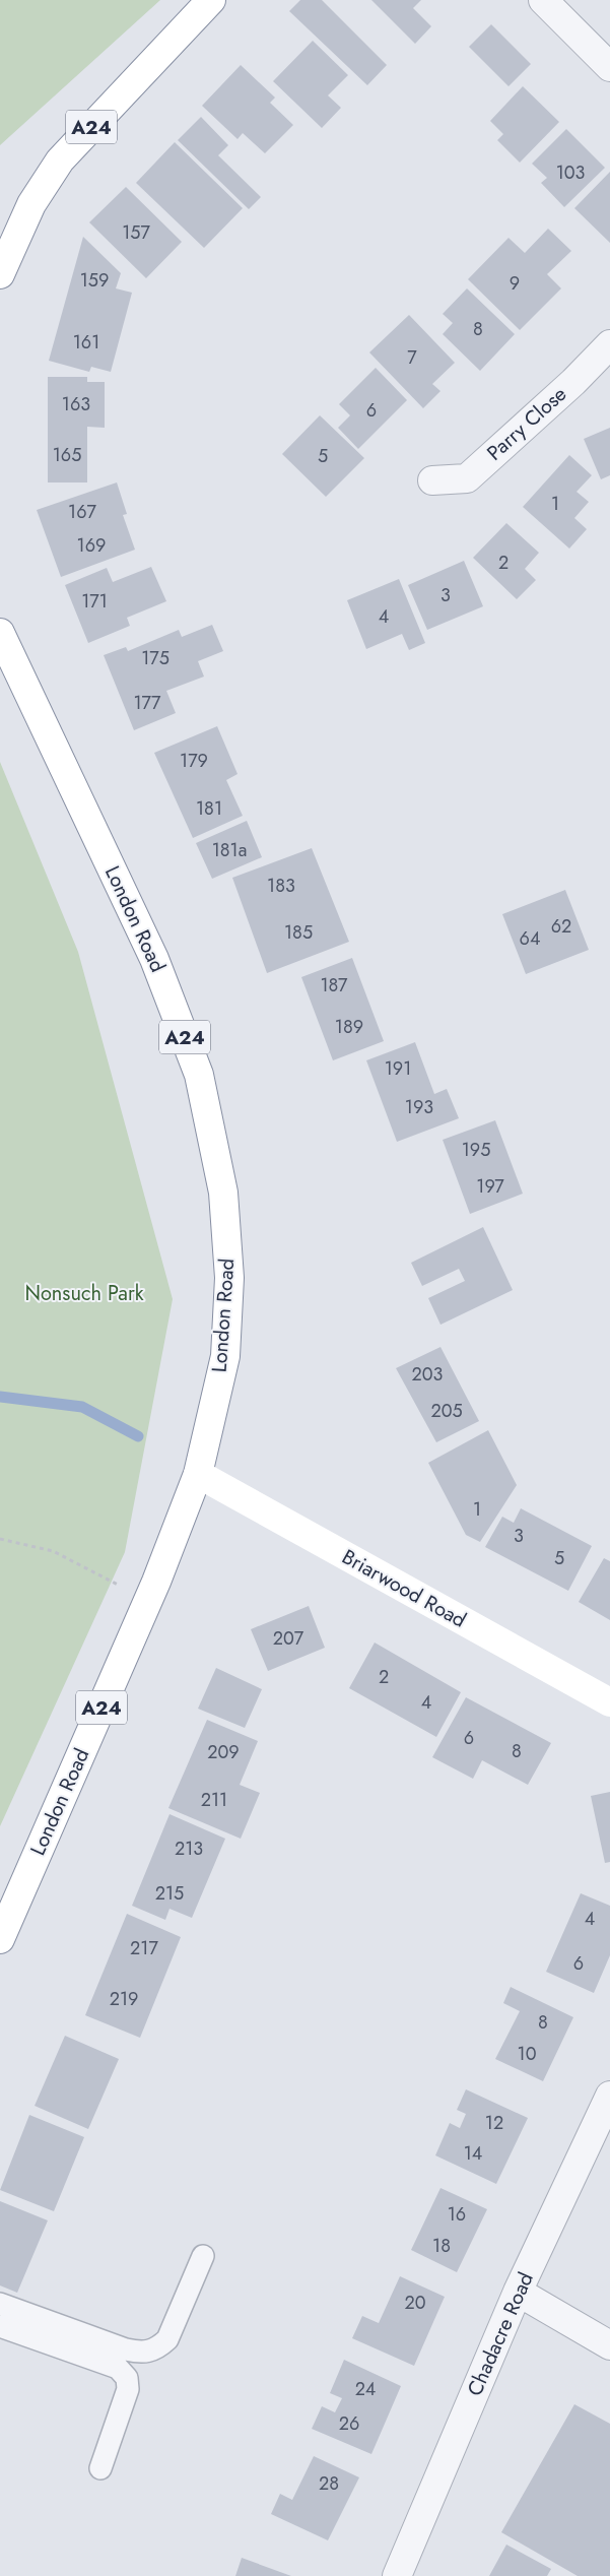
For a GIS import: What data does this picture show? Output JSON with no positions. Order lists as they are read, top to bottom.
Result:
{
  "streets": {
    "main road": ["A24", "London Road", "Briarwood Road"],
    "street": ["Parry Close", "Chadacre Road"]
  },
  "crossings": [
    ["London Road", "Briarwood Road"]
  ],
  "parks": ["Nonsuch Park"],
  "house_numbers": [
    "103",
    "157",
    "159",
    "9",
    "8",
    "161",
    "7",
    "163",
    "6",
    "165",
    "5",
    "1",
    "167",
    "169",
    "2",
    "3",
    "171",
    "4",
    "175",
    "177",
    "179",
    "181",
    "181a",
    "183",
    "62",
    "185",
    "64",
    "187",
    "189",
    "191",
    "193",
    "195",
    "197",
    "203",
    "205",
    "1",
    "3",
    "5",
    "207",
    "2",
    "4",
    "6",
    "8",
    "209",
    "211",
    "213",
    "215",
    "4",
    "217",
    "6",
    "219",
    "8",
    "10",
    "12",
    "14",
    "16",
    "18",
    "20",
    "24",
    "26",
    "28"
  ]
}
